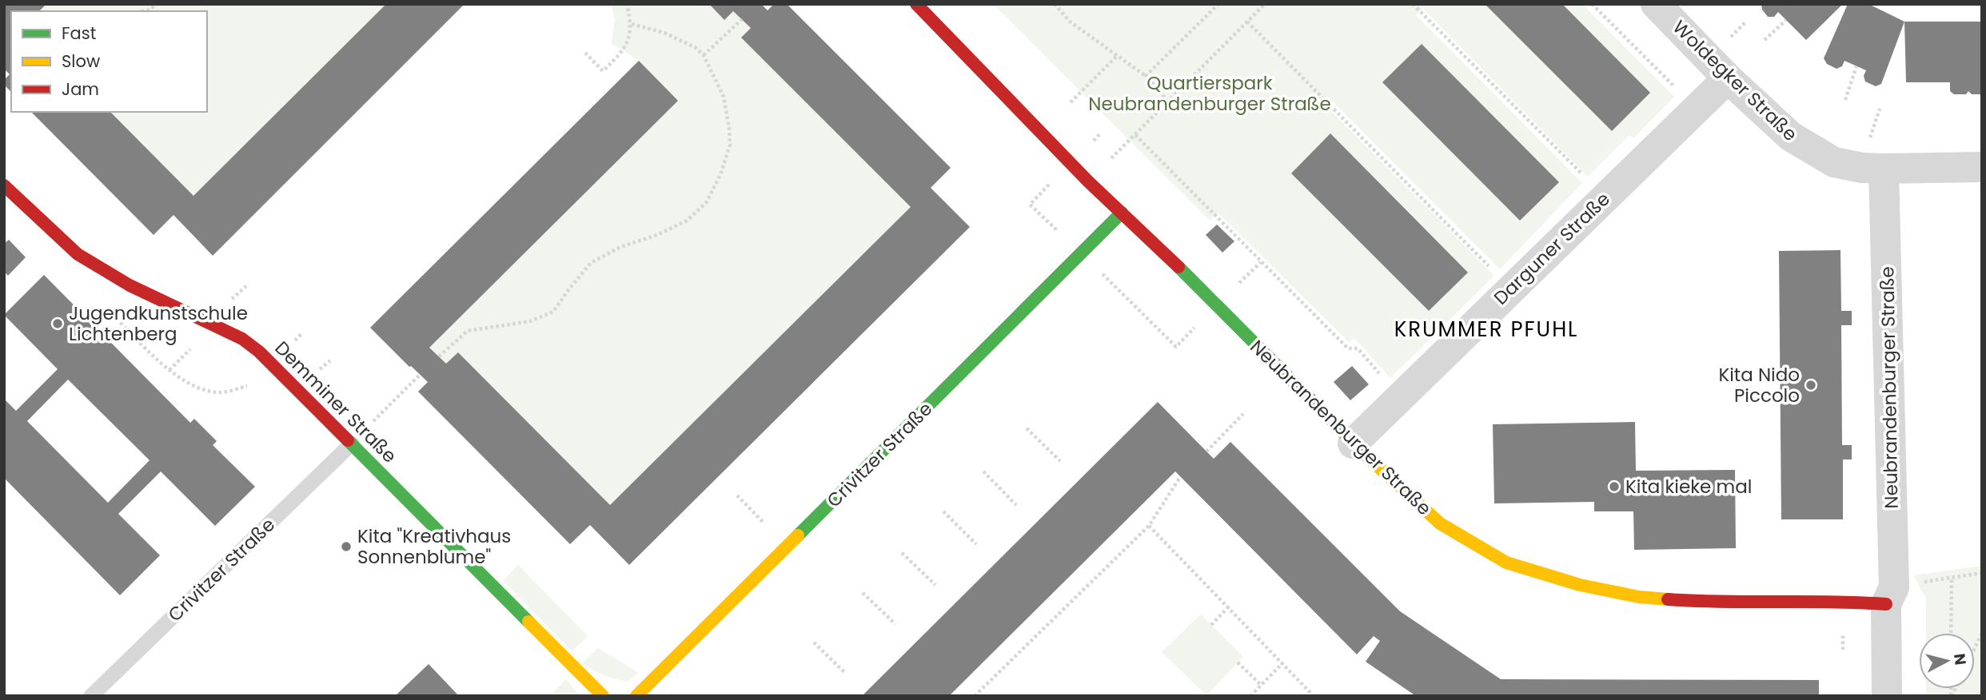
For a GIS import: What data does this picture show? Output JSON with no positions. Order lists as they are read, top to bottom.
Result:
{
  "streets": {
    "street": [
      "Woldegker Straße",
      "Darguner Straße",
      "Neubrandenburger Straße",
      "Demminer Straße",
      "Crivitzer Straße"
    ]
  },
  "crossings": [
    ["Woldegker Straße", "Darguner Straße"],
    ["Woldegker Straße", "Neubrandenburger Straße"],
    ["Darguner Straße", "Neubrandenburger Straße"],
    ["Neubrandenburger Straße", "Crivitzer Straße"],
    ["Demminer Straße", "Crivitzer Straße"]
  ],
  "districts": ["KRUMMER PFUHL"],
  "parks": ["Quartierspark Neubrandenburger Straße"],
  "places": [
    "Jugendkunstschule Lichtenberg",
    "Kita Nido Piccolo",
    "Kita kieke mal",
    "Kita \"Kreativhaus Sonnenblume\""
  ],
  "legend": ["Fast", "Slow", "Jam"],
  "north": "right"
}
